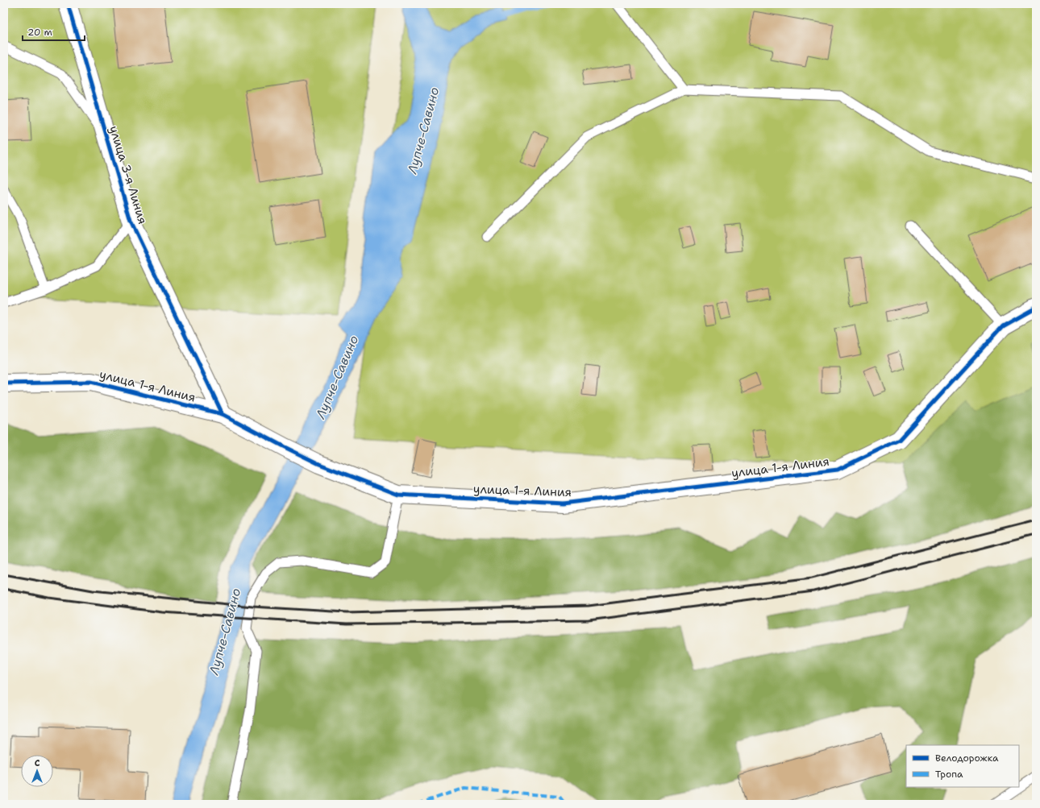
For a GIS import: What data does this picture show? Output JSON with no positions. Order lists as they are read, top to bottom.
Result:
{
  "streets": {
    "street": ["улица 3-я Линия", "улица 1-я Линия"]
  },
  "crossings": [
    ["улица 3-я Линия", "улица 1-я Линия"]
  ],
  "water": ["Лупче-Савино"],
  "legend": ["Велодорожка", "Тропа"],
  "scale_bar": "20 m",
  "north": "top"
}
